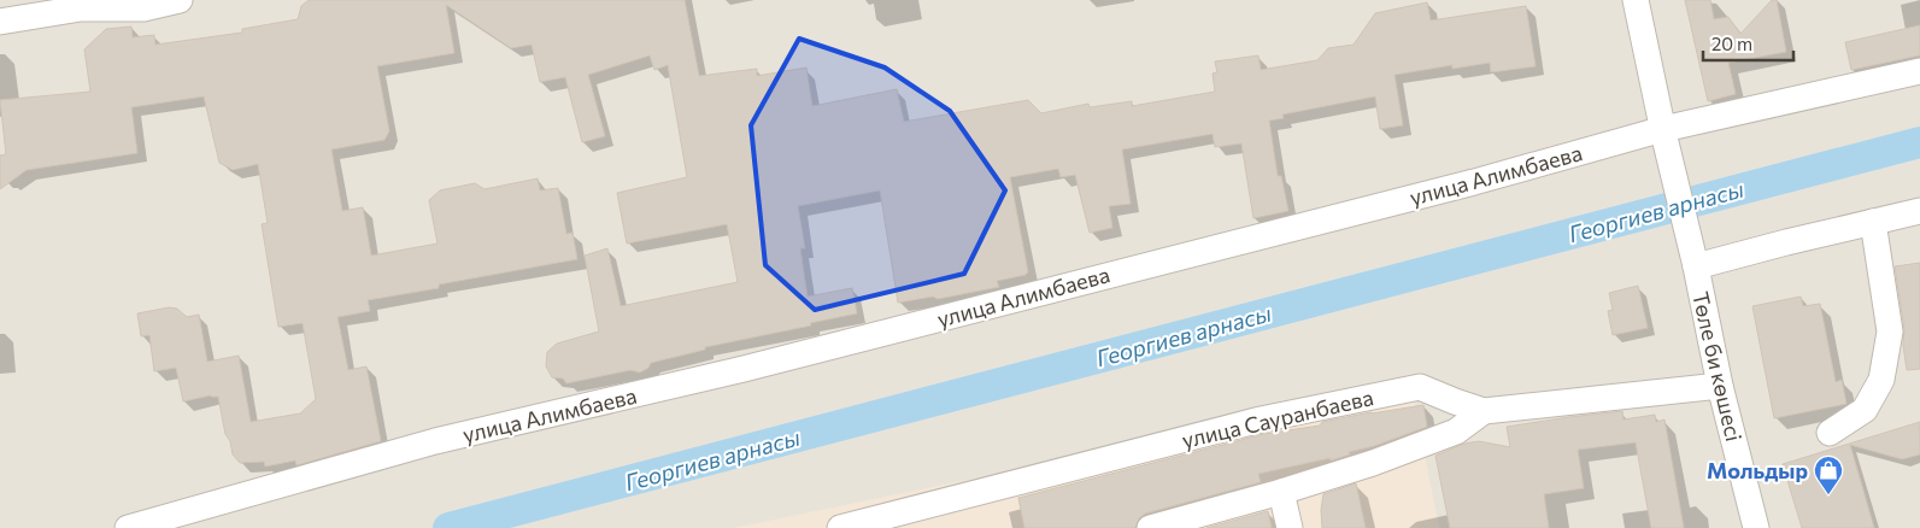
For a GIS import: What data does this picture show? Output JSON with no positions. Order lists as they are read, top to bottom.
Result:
{
  "streets": {
    "street": ["улица Алимбаева", "Төле би көшесі", "улица Сауранбаева"]
  },
  "crossings": [
    ["улица Алимбаева", "Төле би көшесі"],
    ["Төле би көшесі", "улица Сауранбаева"]
  ],
  "water": ["Георгиев арнасы"],
  "places": {
    "shop": ["Мольдыр"]
  },
  "scale_bar": "20 m"
}
